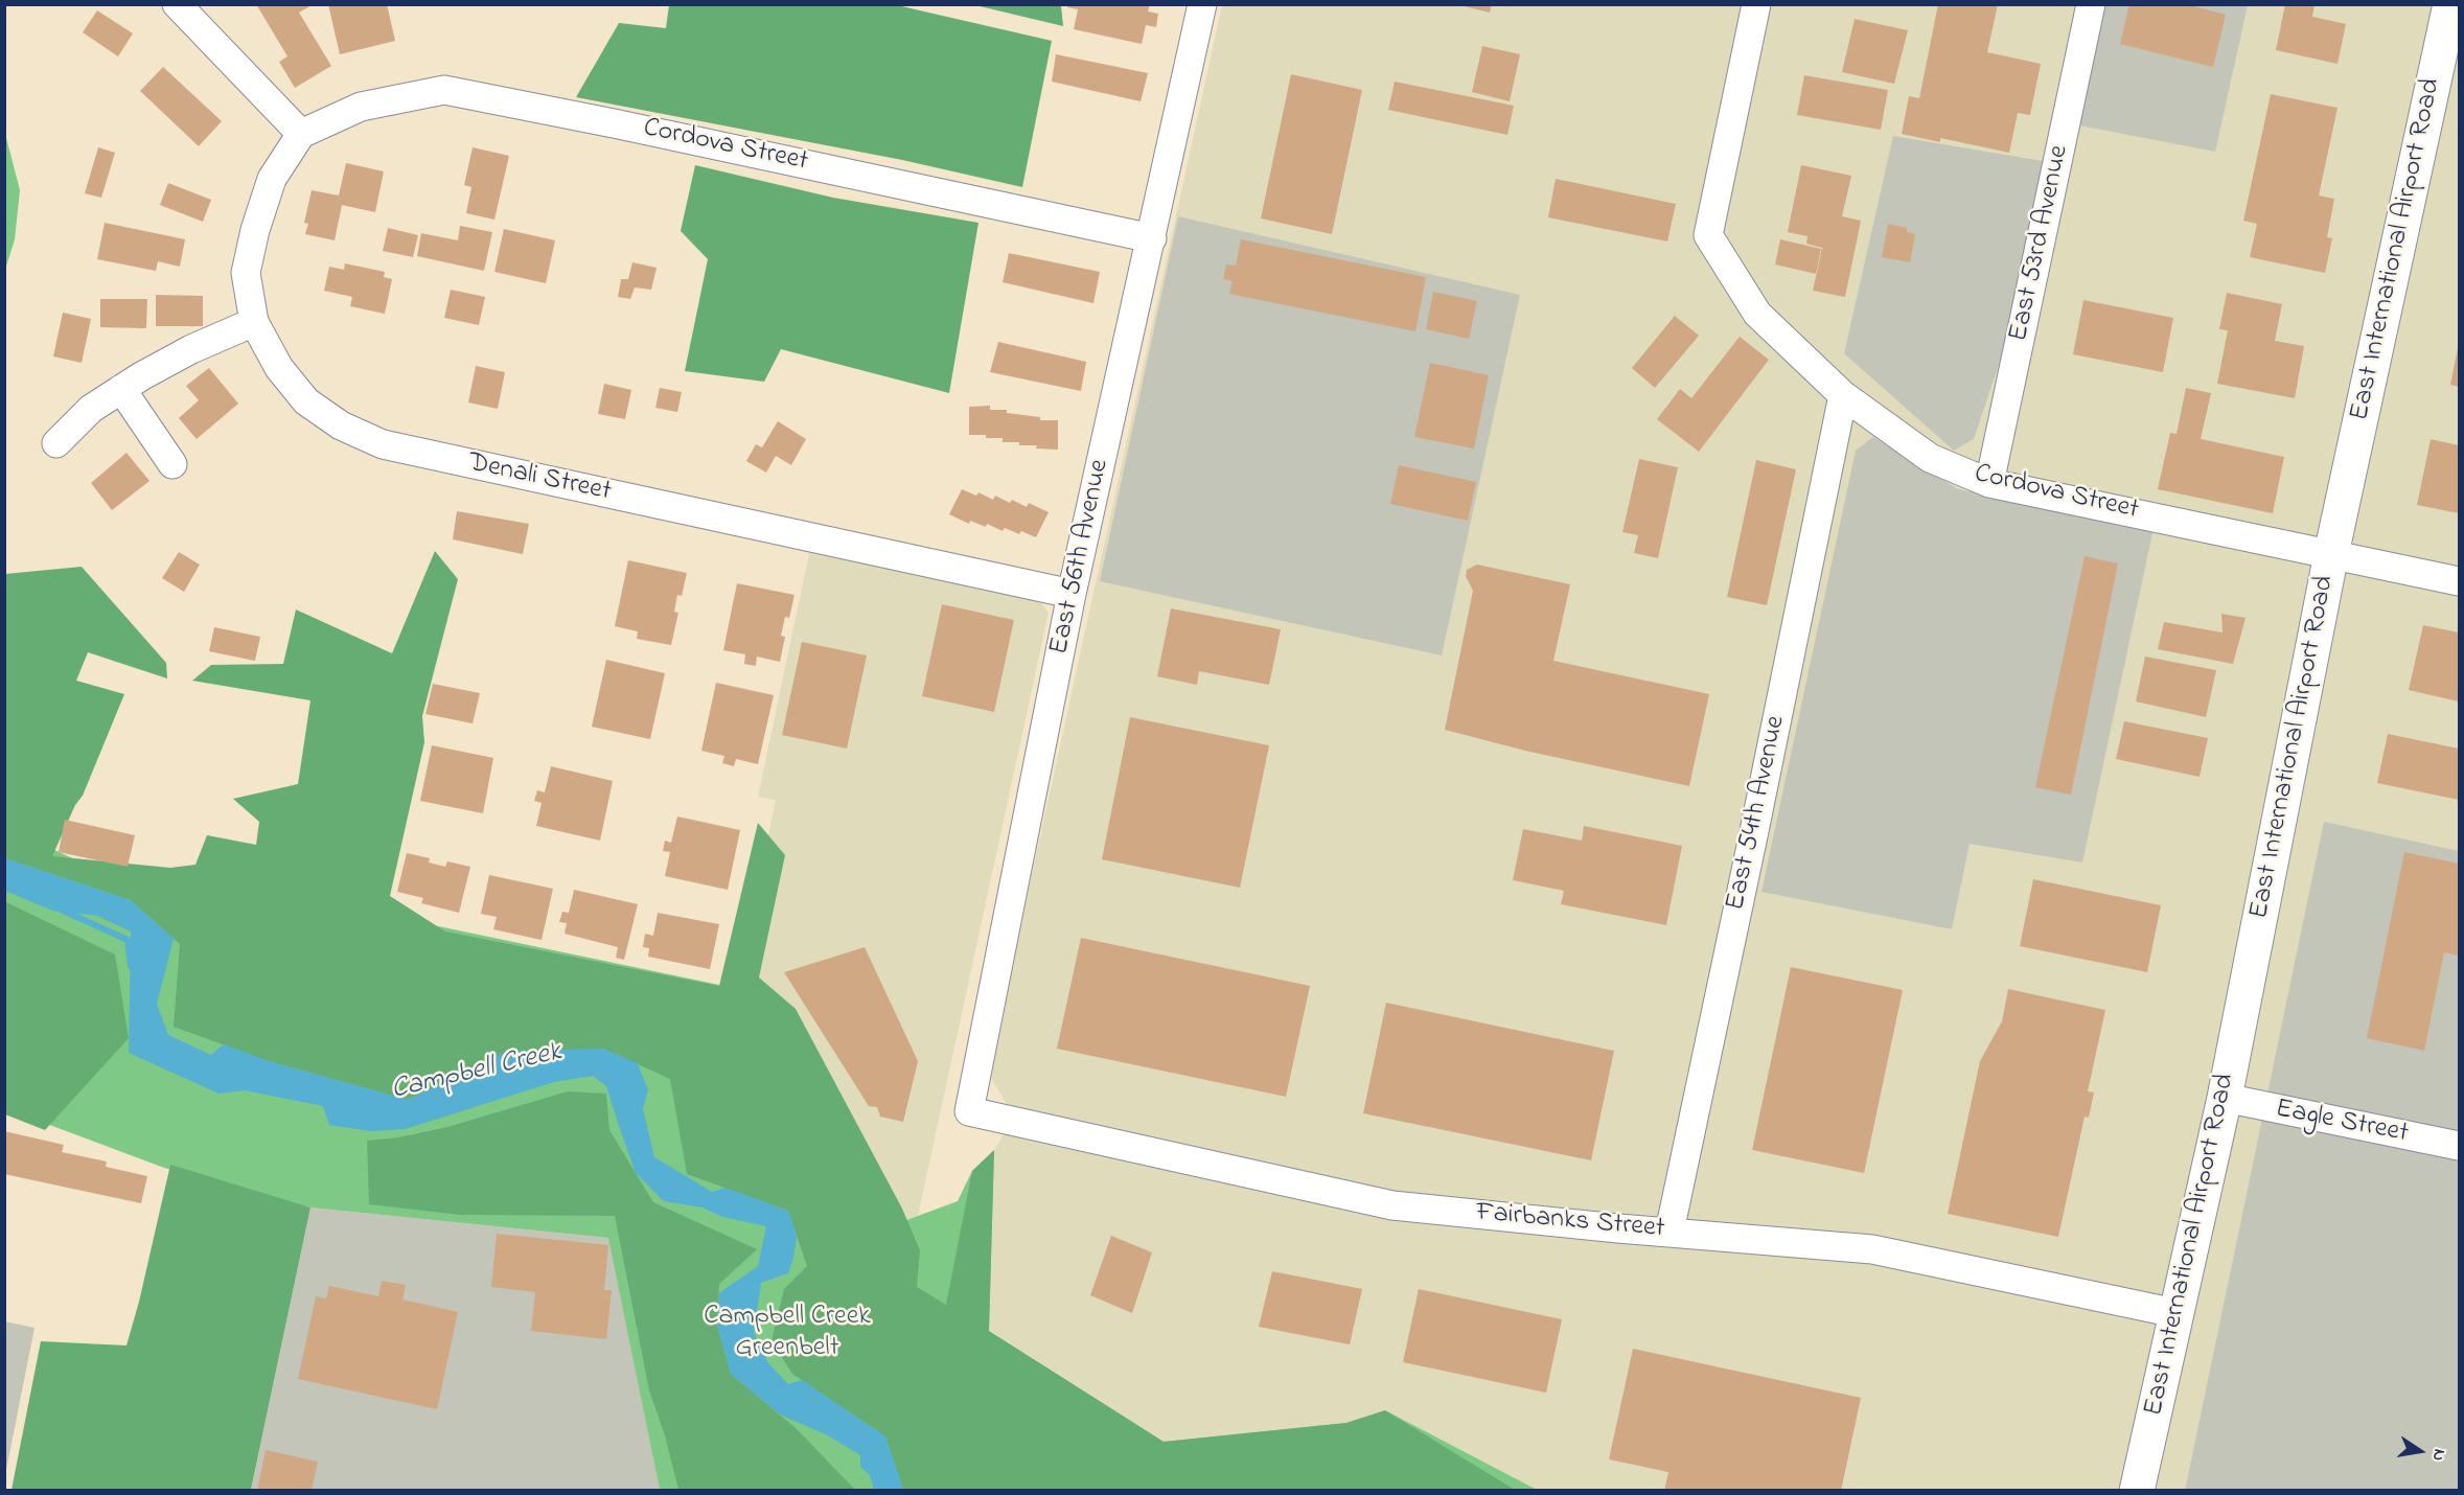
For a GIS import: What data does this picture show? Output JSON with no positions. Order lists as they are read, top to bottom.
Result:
{
  "streets": {
    "main road": ["East International Airport Road"],
    "street": [
      "Cordova Street",
      "East 53rd Avenue",
      "Denali Street",
      "East 56th Avenue",
      "East 54th Avenue",
      "Eagle Street",
      "Fairbanks Street"
    ]
  },
  "crossings": [
    ["Cordova Street", "East 53rd Avenue"],
    ["Cordova Street", "East International Airport Road"],
    ["Cordova Street", "Denali Street"],
    ["Cordova Street", "East 56th Avenue"],
    ["Cordova Street", "East 54th Avenue"],
    ["East International Airport Road", "Eagle Street"],
    ["East International Airport Road", "Fairbanks Street"],
    ["Denali Street", "East 56th Avenue"],
    ["East 56th Avenue", "Fairbanks Street"],
    ["East 54th Avenue", "Fairbanks Street"]
  ],
  "water": ["Campbell Creek"],
  "parks": ["Campbell Creek Greenbelt"],
  "north": "right"
}
